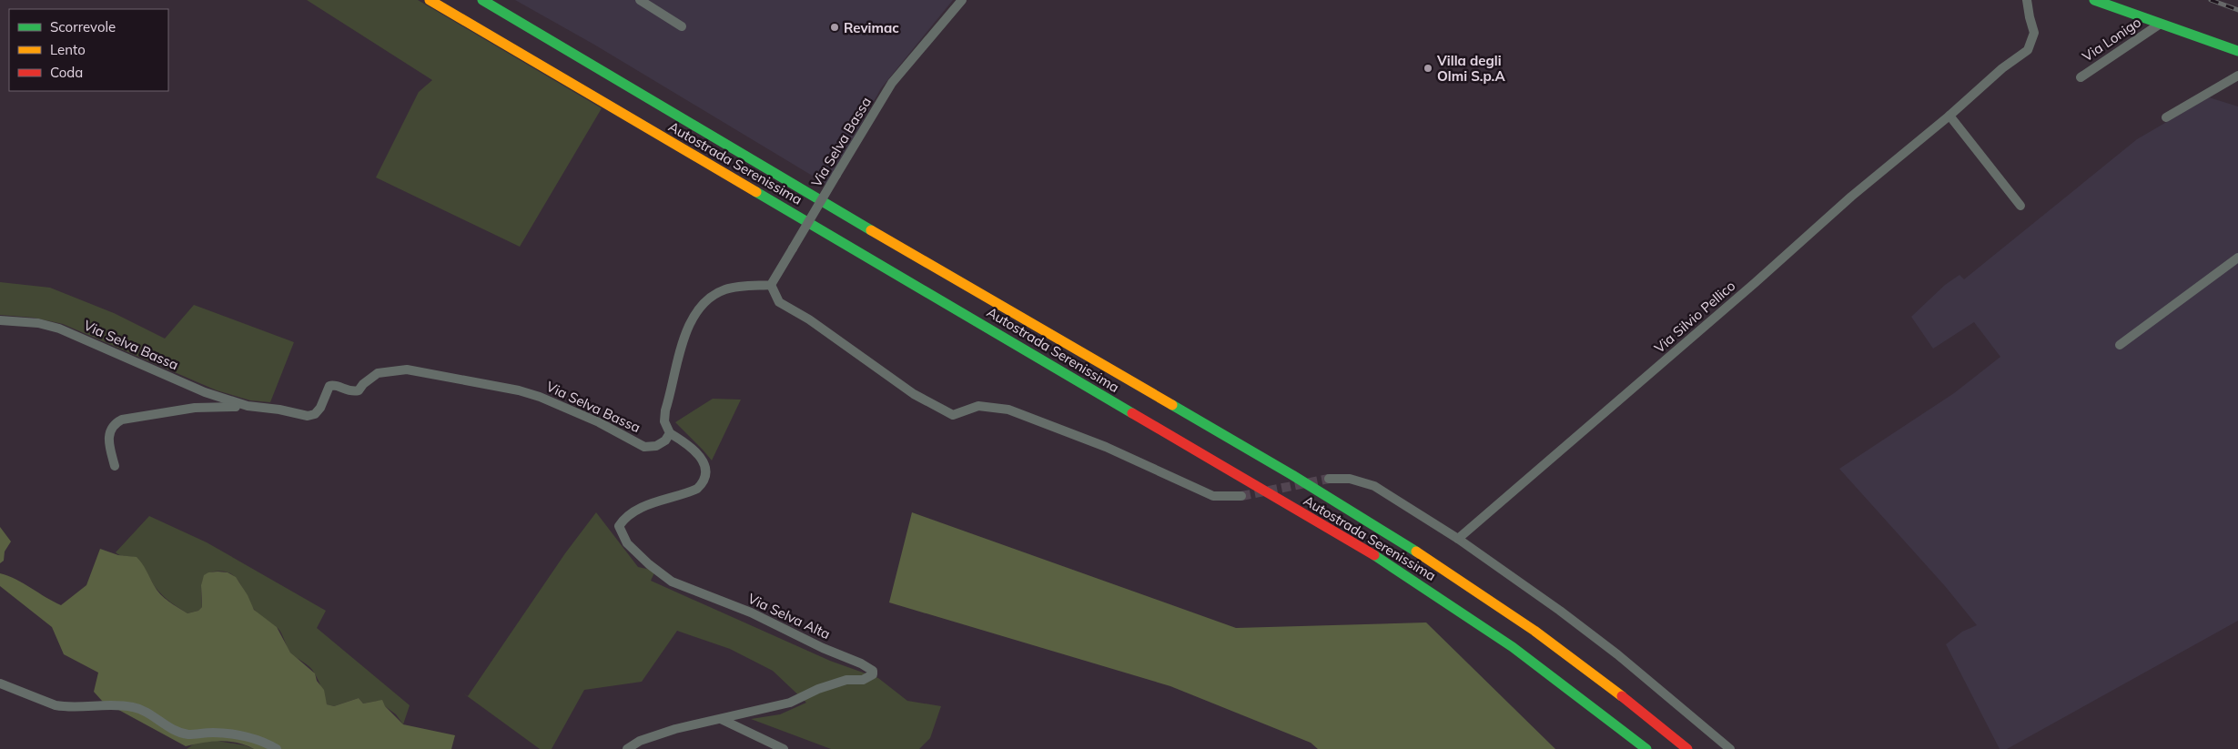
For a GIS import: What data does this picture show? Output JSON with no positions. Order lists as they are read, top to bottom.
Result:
{
  "streets": {
    "main road": ["Via Lonigo", "Autostrada Serenissima"],
    "street": ["Via Selva Bassa", "Via Silvio Pellico", "Via Selva Alta"]
  },
  "crossings": [
    ["Via Selva Bassa", "Via Selva Alta"]
  ],
  "places": ["Revimac", "Villa degli Olmi S.p.A"],
  "legend": ["Scorrevole", "Lento", "Coda"]
}
